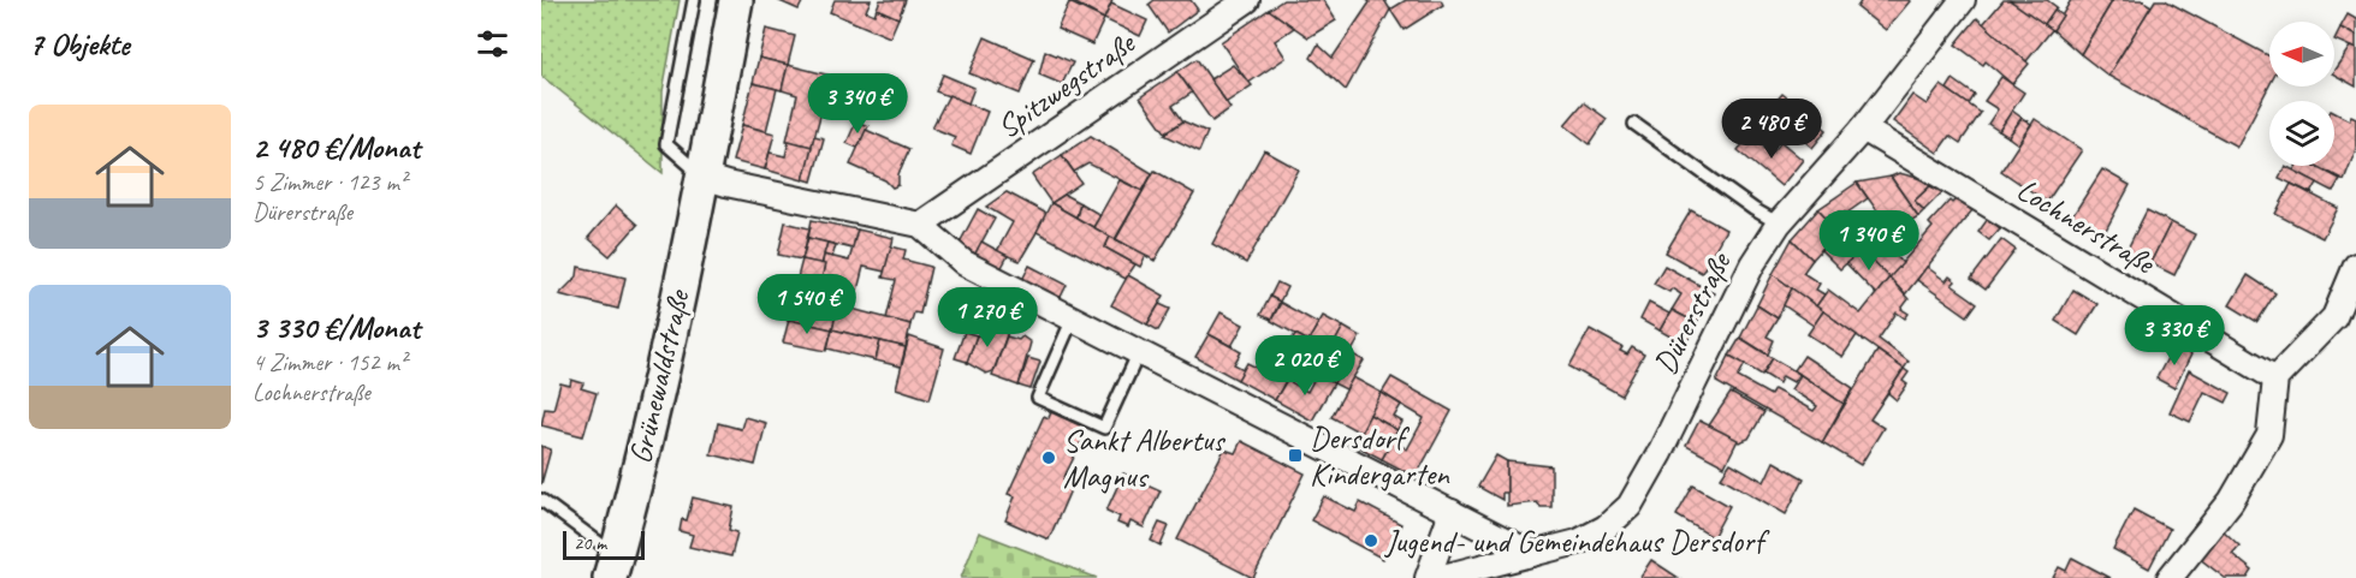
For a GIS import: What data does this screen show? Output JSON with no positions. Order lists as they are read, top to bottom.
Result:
{
  "streets": {
    "main road": ["Grünewaldstraße"],
    "street": ["Spitzwegstraße", "Lochnerstraße", "Dürerstraße"]
  },
  "crossings": [
    ["Lochnerstraße", "Dürerstraße"]
  ],
  "places": {
    "transit": ["Dersdorf Kindergarten"],
    "other": ["Sankt Albertus Magnus", "Jugend- und Gemeindehaus Dersdorf"]
  },
  "scale_bar": "20 m",
  "north": "left",
  "page": {
    "heading": "7 Objekte",
    "price": [
      "3 340 €",
      "2 480 €",
      "1 340 €",
      "1 540 €",
      "1 270 €",
      "3 330 €",
      "2 020 €"
    ],
    "list": [
      {
        "name": "2 480 €/Monat",
        "note": "5 Zimmer · 123 m² · Dürerstraße"
      },
      {
        "name": "3 330 €/Monat",
        "note": "4 Zimmer · 152 m² · Lochnerstraße"
      }
    ],
    "scale": "20 m"
  }
}
